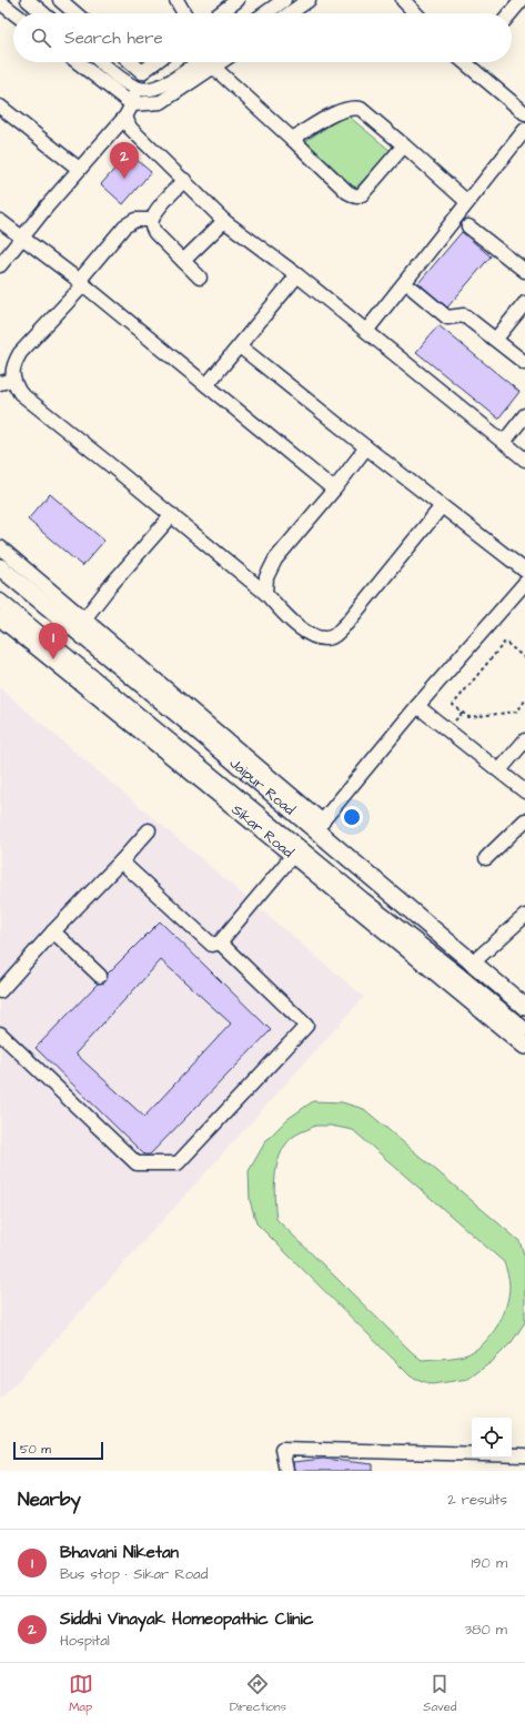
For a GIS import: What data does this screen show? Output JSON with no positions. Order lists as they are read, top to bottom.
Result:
{
  "streets": {
    "main road": ["Jaipur Road", "Sikar Road"]
  },
  "scale_bar": "50 m",
  "page": {
    "search": "Search here",
    "pins": ["2", "1"],
    "scale": "50 m",
    "heading": ["Nearby", "2 results"],
    "list": [
      {
        "mark": "1",
        "name": "Bhavani Niketan",
        "note": "Bus stop · Sikar Road",
        "value": "190 m"
      },
      {
        "mark": "2",
        "name": "Siddhi Vinayak Homeopathic Clinic",
        "note": "Hospital",
        "value": "380 m"
      }
    ],
    "nav": ["Map", "Directions", "Saved"]
  }
}
